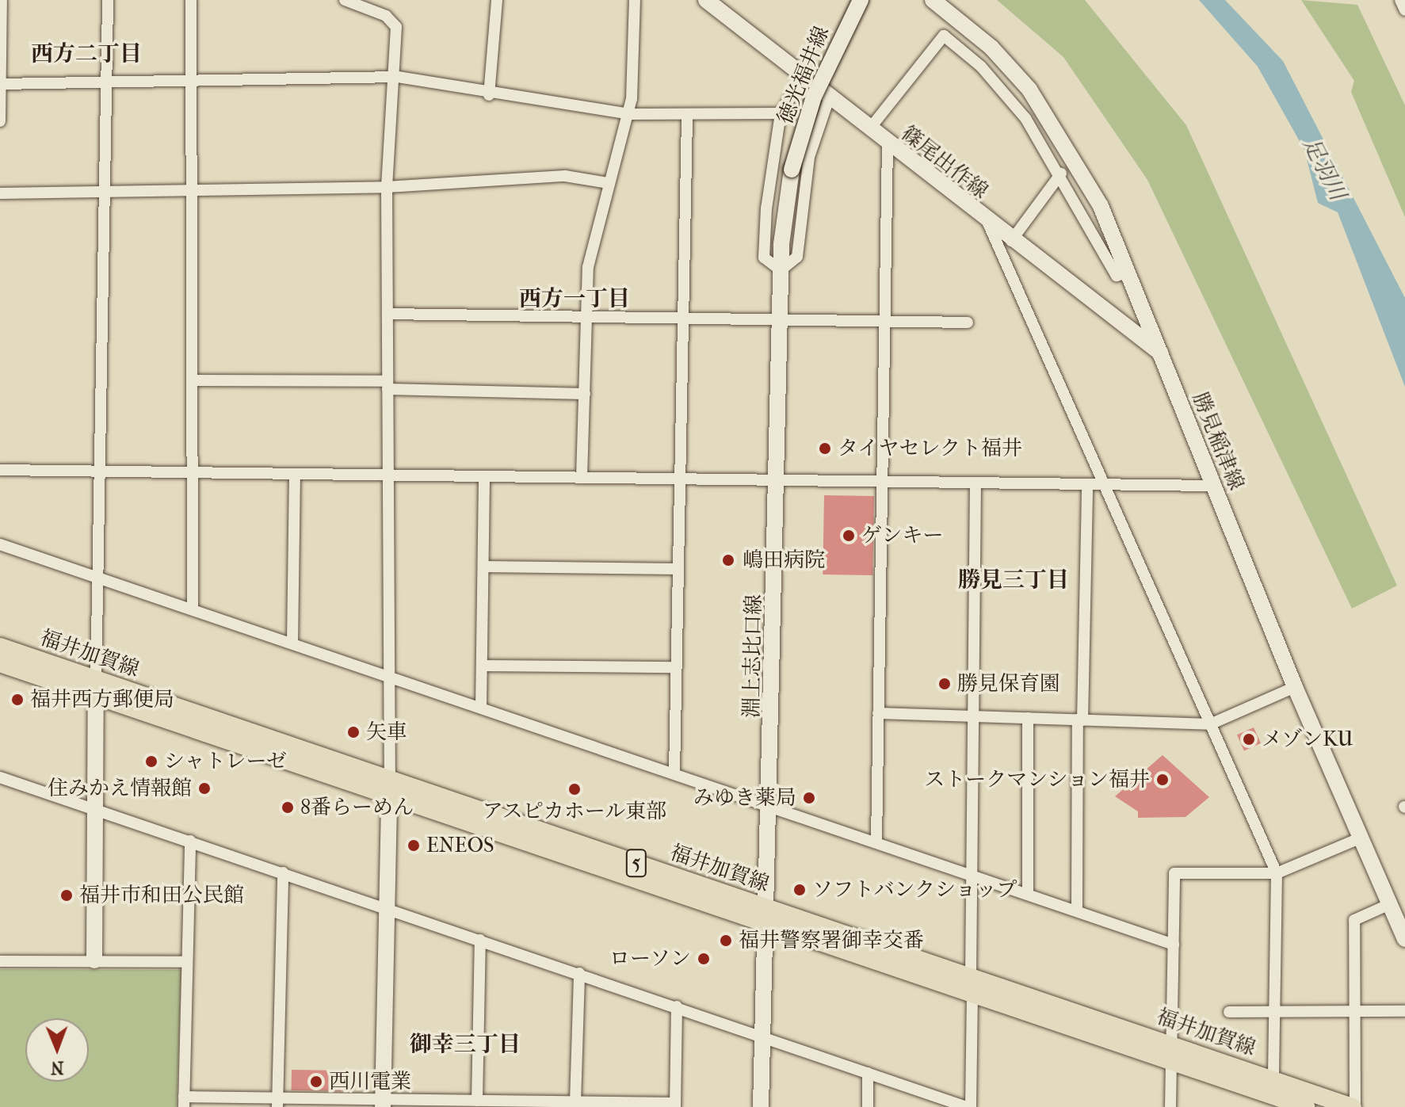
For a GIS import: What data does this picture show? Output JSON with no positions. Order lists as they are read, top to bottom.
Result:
{
  "streets": {
    "main road": [
      "徳光福井線",
      "篠尾出作線",
      "勝見稲津線",
      "福井加賀線",
      "淵上志比口線",
      "5"
    ]
  },
  "crossings": [
    ["徳光福井線", "淵上志比口線"],
    ["篠尾出作線", "勝見稲津線"],
    ["福井加賀線", "淵上志比口線"]
  ],
  "districts": [
    "西方二丁目",
    "西方一丁目",
    "勝見三丁目",
    "御幸三丁目"
  ],
  "water": ["足羽川"],
  "places": [
    "タイヤセレクト福井",
    "ゲンキー",
    "嶋田病院",
    "勝見保育園",
    "福井西方郵便局",
    "矢車",
    "メゾンKU",
    "シャトレーゼ",
    "ストークマンション福井",
    "住みかえ情報館",
    "アスピカホール東部",
    "みゆき薬局",
    "8番らーめん",
    "ENEOS",
    "ソフトバンクショップ",
    "福井市和田公民館",
    "福井警察署御幸交番",
    "ローソン",
    "西川電業"
  ],
  "north": "bottom"
}
